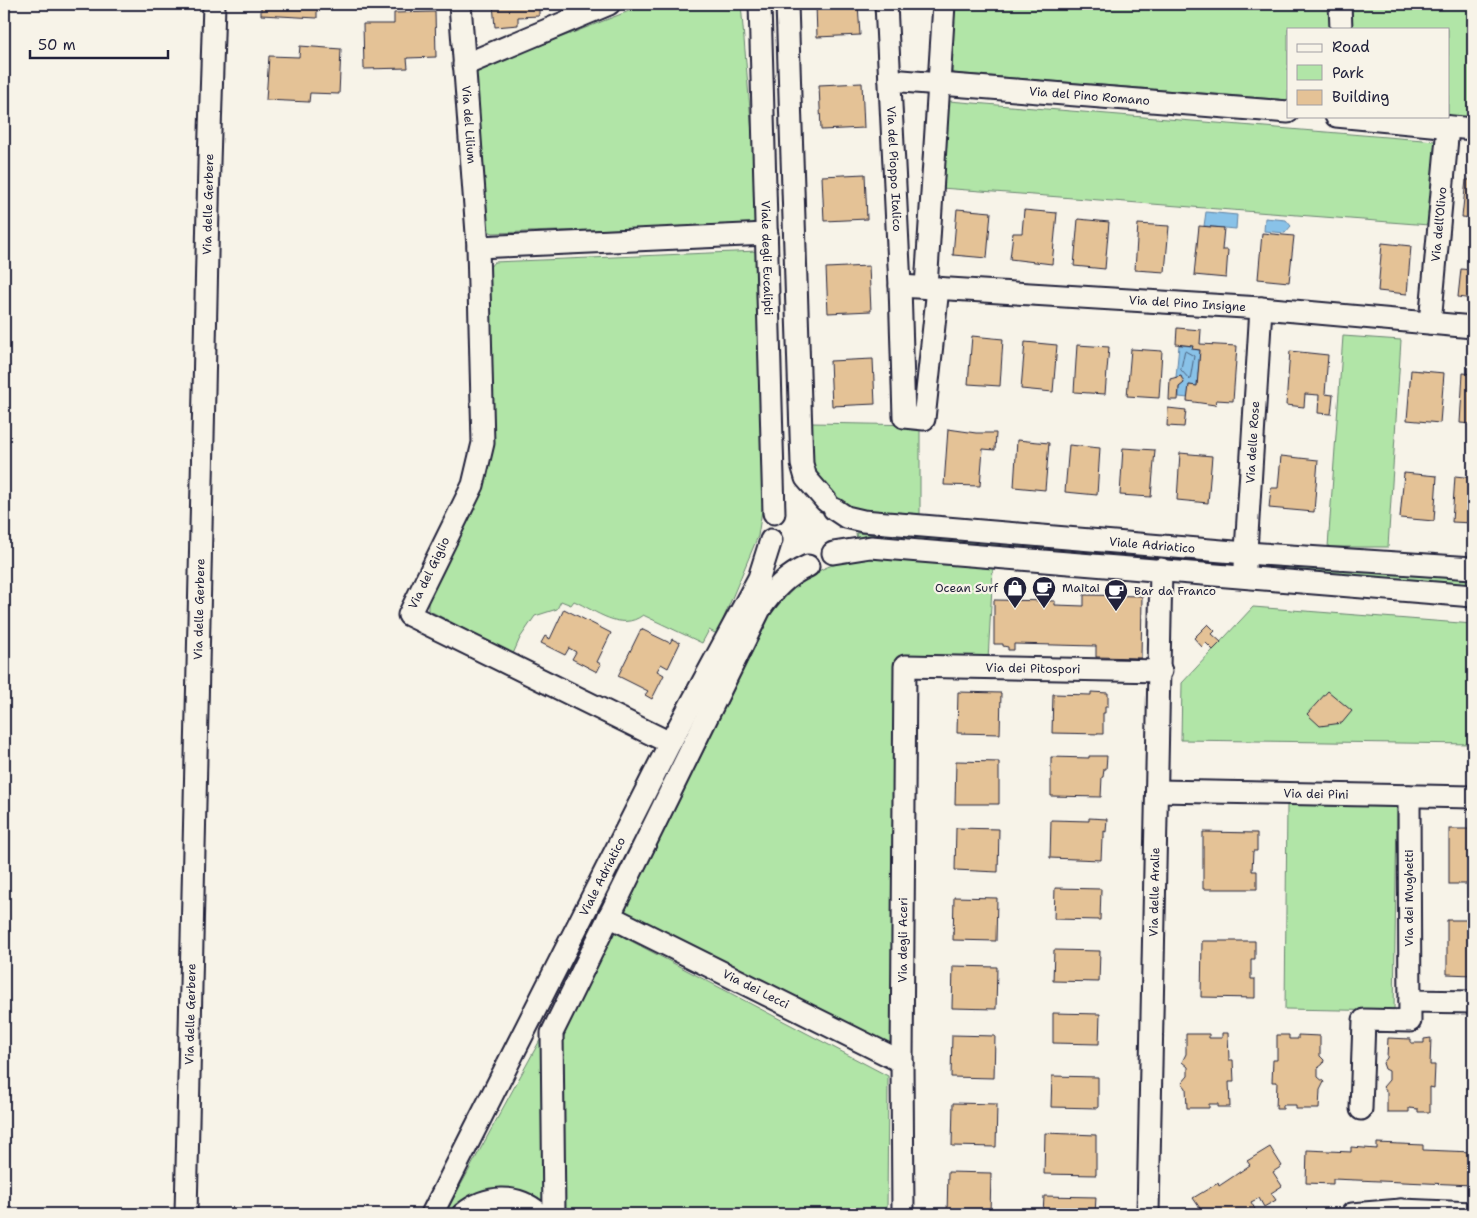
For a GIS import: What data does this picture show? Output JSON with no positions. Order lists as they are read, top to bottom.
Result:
{
  "streets": {
    "street": [
      "Via del Pino Romano",
      "Via del Lilium",
      "Via del Pioppo Italico",
      "Via delle Gerbere",
      "Via dell'Olivo",
      "Viale degli Eucalipti",
      "Via del Pino Insigne",
      "Via delle Rose",
      "Viale Adriatico",
      "Via del Giglio",
      "Via dei Pitospori",
      "Via dei Pini",
      "Via delle Aralie",
      "Via dei Mughetti",
      "Via degli Aceri",
      "Via dei Lecci"
    ]
  },
  "crossings": [
    ["Via del Pino Romano", "Via del Pioppo Italico"],
    ["Via del Lilium", "Via del Giglio"],
    ["Via del Pioppo Italico", "Via del Pino Insigne"],
    ["Via dell'Olivo", "Via del Pino Insigne"],
    ["Viale degli Eucalipti", "Viale Adriatico"],
    ["Via del Pino Insigne", "Via delle Rose"],
    ["Via delle Rose", "Viale Adriatico"],
    ["Viale Adriatico", "Via del Giglio"],
    ["Viale Adriatico", "Via delle Aralie"],
    ["Viale Adriatico", "Via dei Lecci"],
    ["Via dei Pitospori", "Via delle Aralie"],
    ["Via dei Pitospori", "Via degli Aceri"],
    ["Via dei Pini", "Via delle Aralie"],
    ["Via dei Pini", "Via dei Mughetti"],
    ["Via degli Aceri", "Via dei Lecci"]
  ],
  "places": {
    "shop": ["Ocean Surf"],
    "cafe": ["Maitai", "Bar da Franco"]
  },
  "legend": ["Road", "Park", "Building"],
  "scale_bar": "50 m"
}
